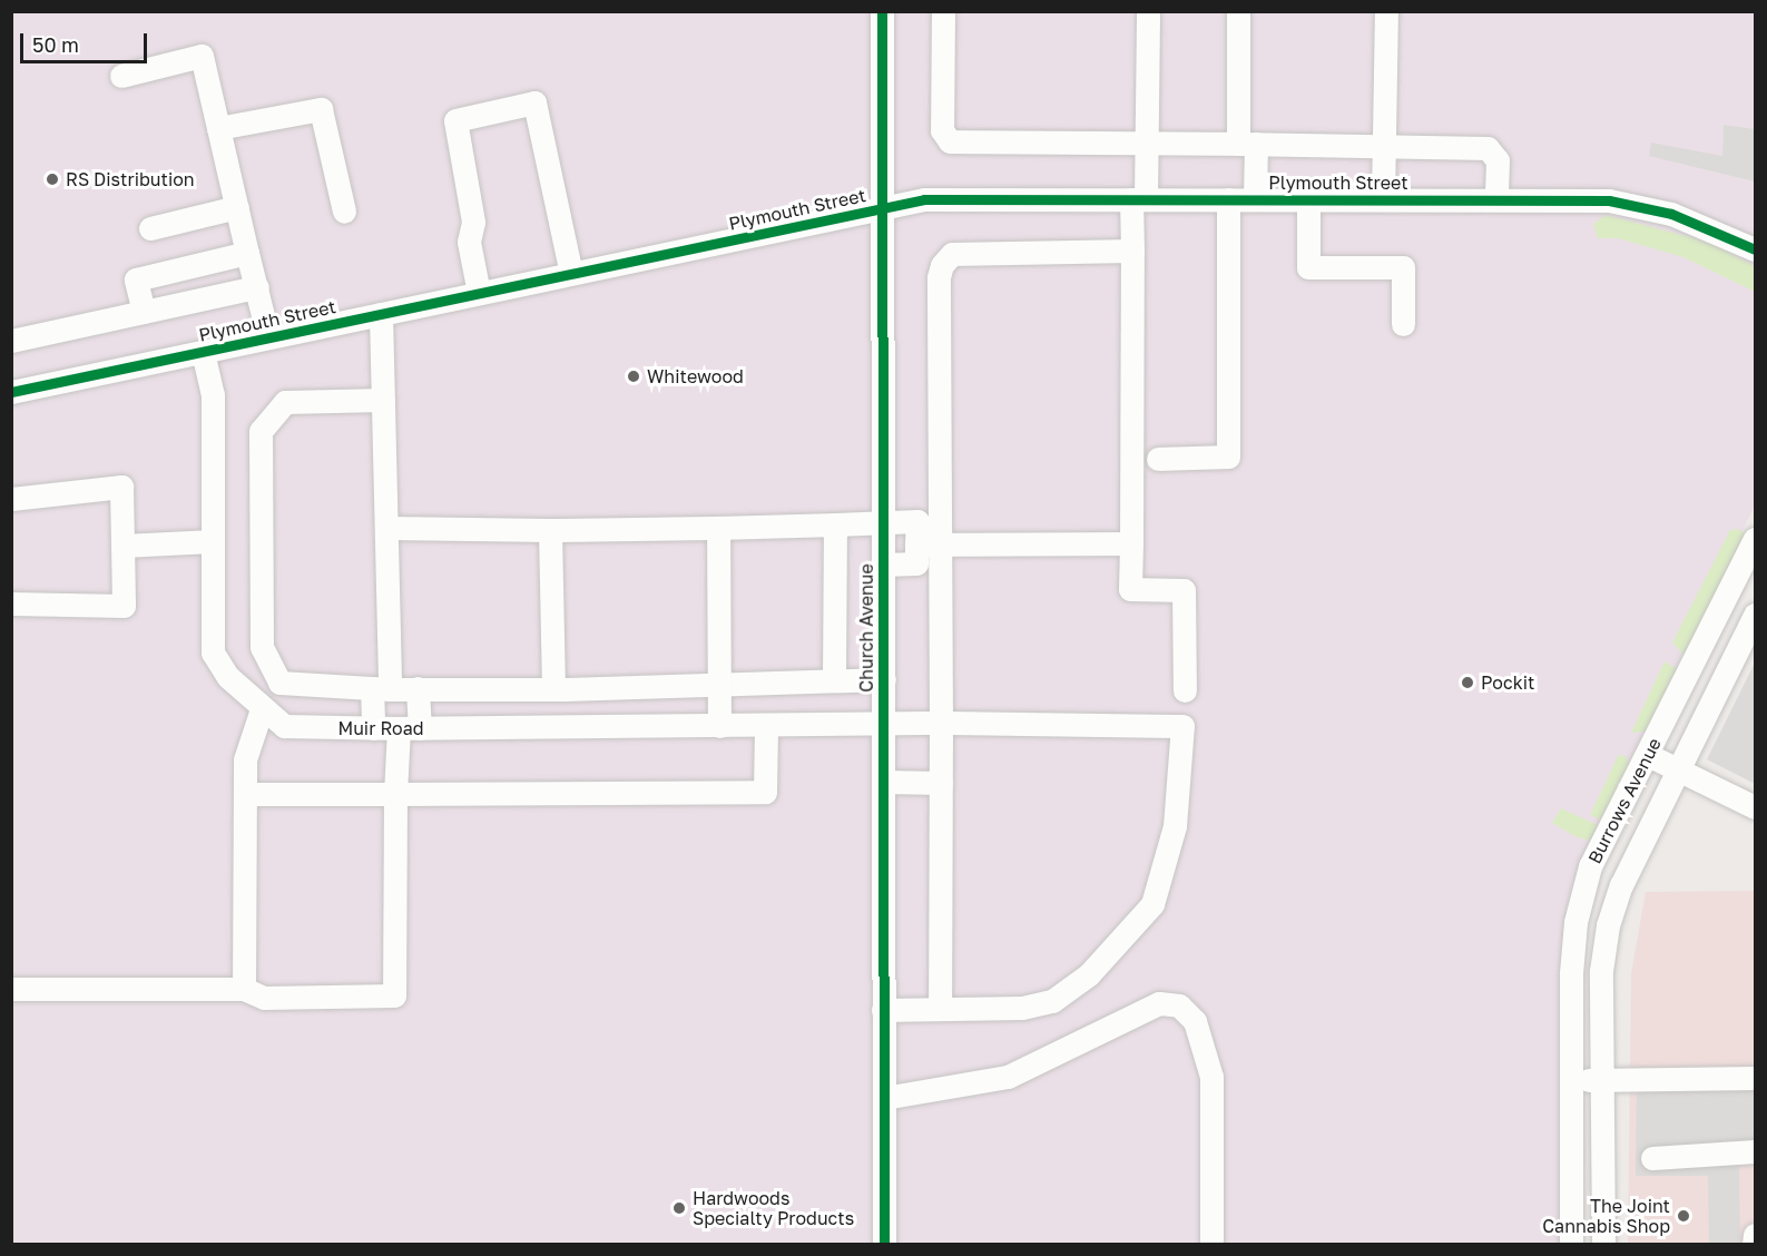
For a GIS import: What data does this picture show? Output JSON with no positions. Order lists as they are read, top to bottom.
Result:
{
  "streets": {
    "street": [
      "Plymouth Street",
      "Church Avenue",
      "Muir Road",
      "Burrows Avenue"
    ]
  },
  "crossings": [
    ["Plymouth Street", "Church Avenue"],
    ["Plymouth Street", "Muir Road"],
    ["Church Avenue", "Muir Road"]
  ],
  "places": [
    "RS Distribution",
    "Whitewood",
    "Pockit",
    "Hardwoods Specialty Products",
    "The Joint Cannabis Shop"
  ],
  "scale_bar": "50 m"
}
